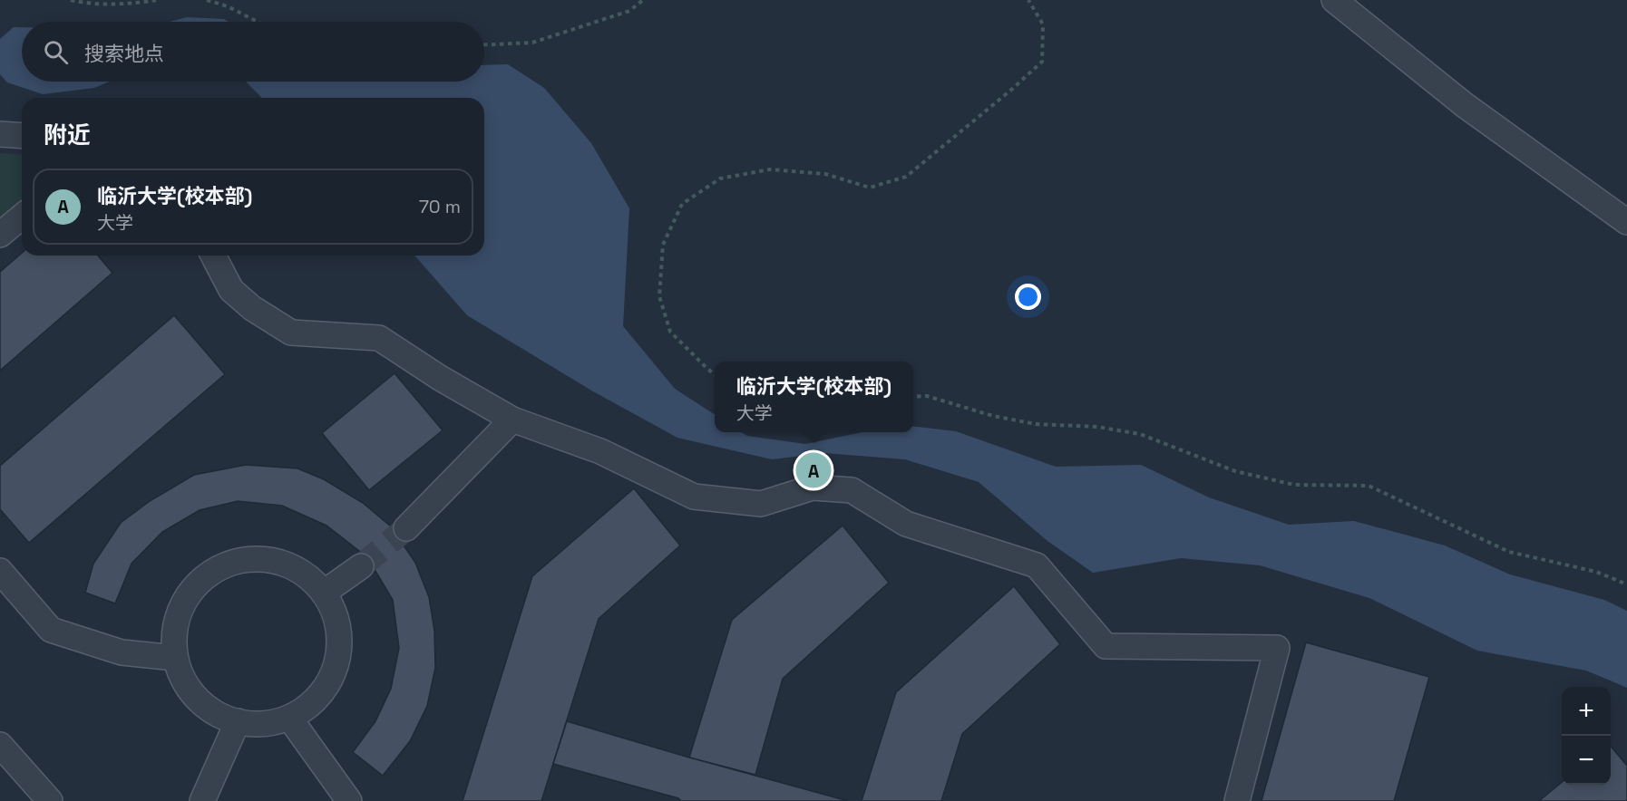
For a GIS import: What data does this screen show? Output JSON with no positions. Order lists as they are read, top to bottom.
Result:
{
  "page": {
    "search": "搜索地点",
    "heading": "附近",
    "list": [
      {
        "mark": "A",
        "name": "临沂大学(校本部)",
        "note": "大学",
        "value": "70 m"
      }
    ],
    "popup": ["临沂大学(校本部)", "大学"],
    "pins": "A",
    "map_buttons": ["+", "−"]
  }
}
